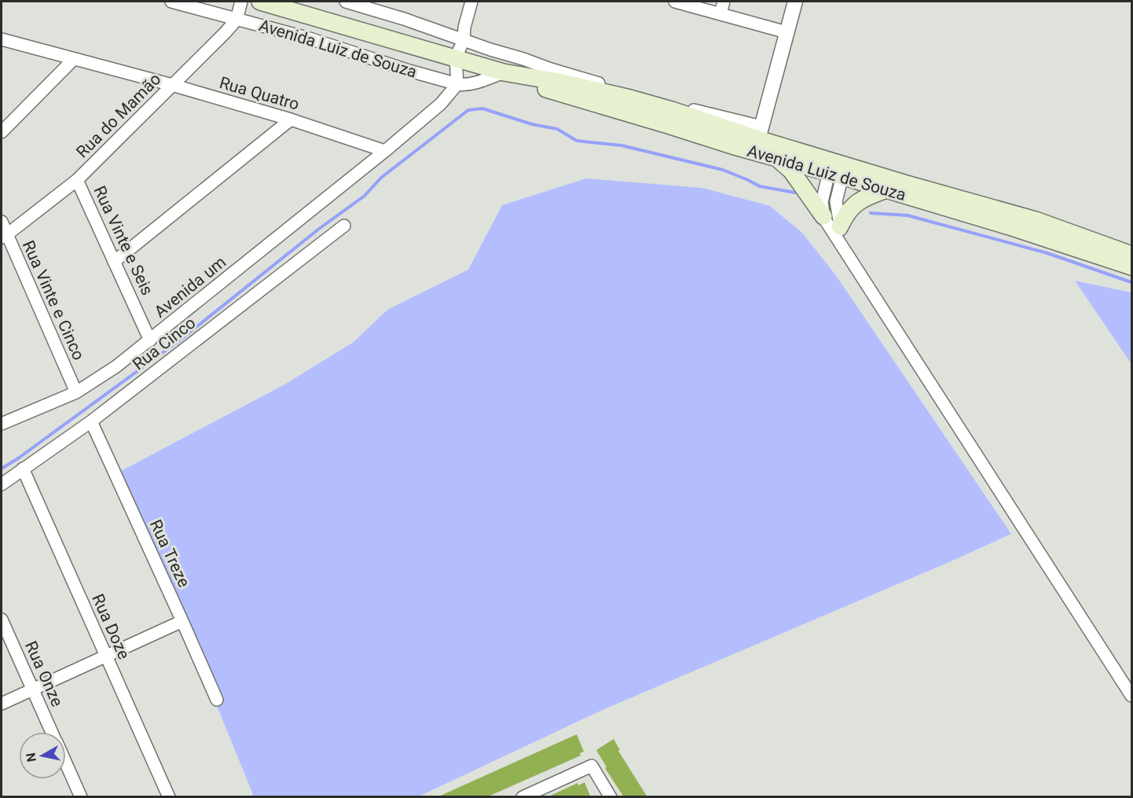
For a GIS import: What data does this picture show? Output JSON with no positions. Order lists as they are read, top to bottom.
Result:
{
  "streets": {
    "main road": ["Avenida Luiz de Souza"],
    "street": [
      "Rua Quatro",
      "Rua do Mamão",
      "Rua Vinte e Seis",
      "Avenida um",
      "Rua Vinte e Cinco",
      "Rua Cinco",
      "Rua Treze",
      "Rua Doze",
      "Rua Onze"
    ]
  },
  "crossings": [
    ["Avenida Luiz de Souza", "Rua do Mamão"],
    ["Rua Quatro", "Rua do Mamão"],
    ["Rua Quatro", "Avenida um"],
    ["Rua do Mamão", "Rua Vinte e Seis"],
    ["Rua do Mamão", "Rua Vinte e Cinco"],
    ["Rua Vinte e Seis", "Avenida um"],
    ["Avenida um", "Rua Vinte e Cinco"],
    ["Rua Cinco", "Rua Treze"],
    ["Rua Cinco", "Rua Doze"]
  ],
  "north": "left"
}
